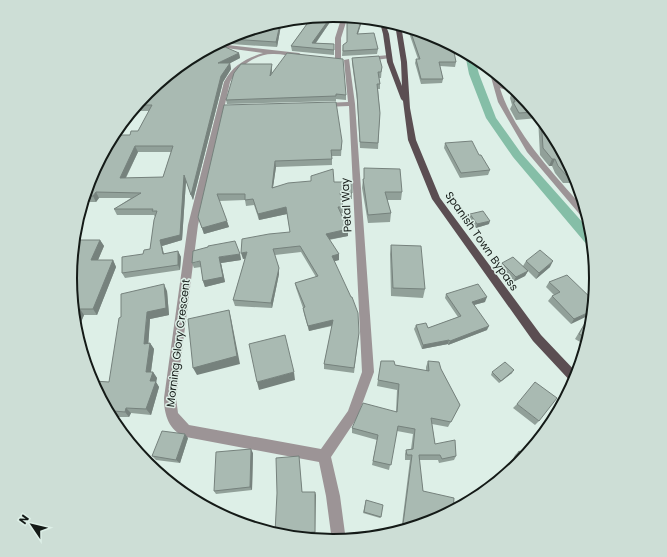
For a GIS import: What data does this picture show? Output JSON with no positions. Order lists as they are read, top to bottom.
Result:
{
  "streets": {
    "main road": ["Spanish Town Bypass"],
    "street": ["Petal Way", "Morning Glory Crescent"]
  },
  "crossings": [
    ["Petal Way", "Morning Glory Crescent"]
  ],
  "north": "top left"
}
